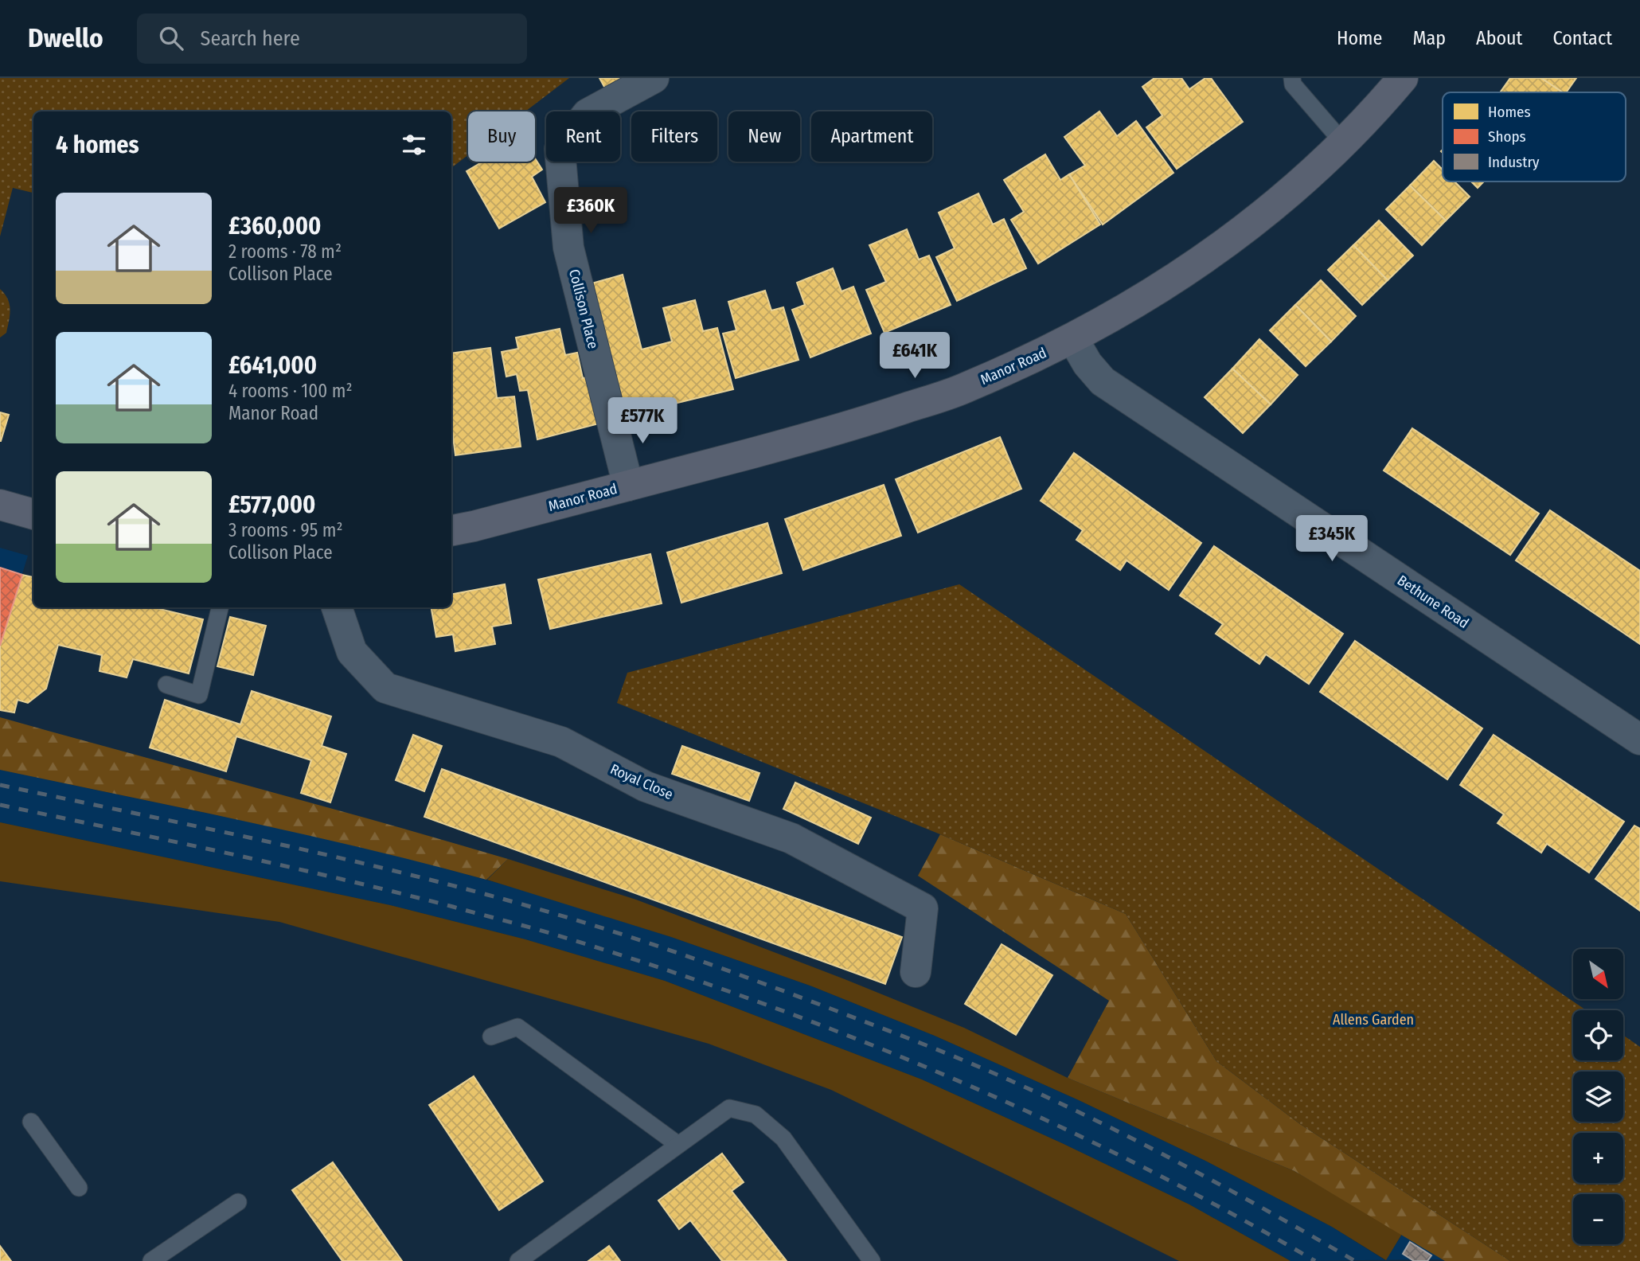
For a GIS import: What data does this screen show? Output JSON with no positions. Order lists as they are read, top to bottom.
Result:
{
  "streets": {
    "main road": ["Manor Road"],
    "street": ["Collison Place", "Bethune Road", "Royal Close"]
  },
  "crossings": [
    ["Collison Place", "Manor Road"],
    ["Manor Road", "Bethune Road"]
  ],
  "parks": ["Allens Garden"],
  "legend": ["Homes", "Shops", "Industry"],
  "north": "bottom right",
  "page": {
    "header": "Dwello",
    "search": "Search here",
    "nav": [
      "Home",
      "Map",
      "About",
      "Contact"
    ],
    "chip": [
      "Buy",
      "Rent",
      "Filters",
      "New",
      "Apartment"
    ],
    "heading": "4 homes",
    "list": [
      {
        "name": "£360,000",
        "note": "2 rooms · 78 m² · Collison Place"
      },
      {
        "name": "£641,000",
        "note": "4 rooms · 100 m² · Manor Road"
      },
      {
        "name": "£577,000",
        "note": "3 rooms · 95 m² · Collison Place"
      }
    ],
    "price": [
      "£360K",
      "£641K",
      "£577K",
      "£345K"
    ],
    "map_buttons": ["+", "−"]
  }
}
